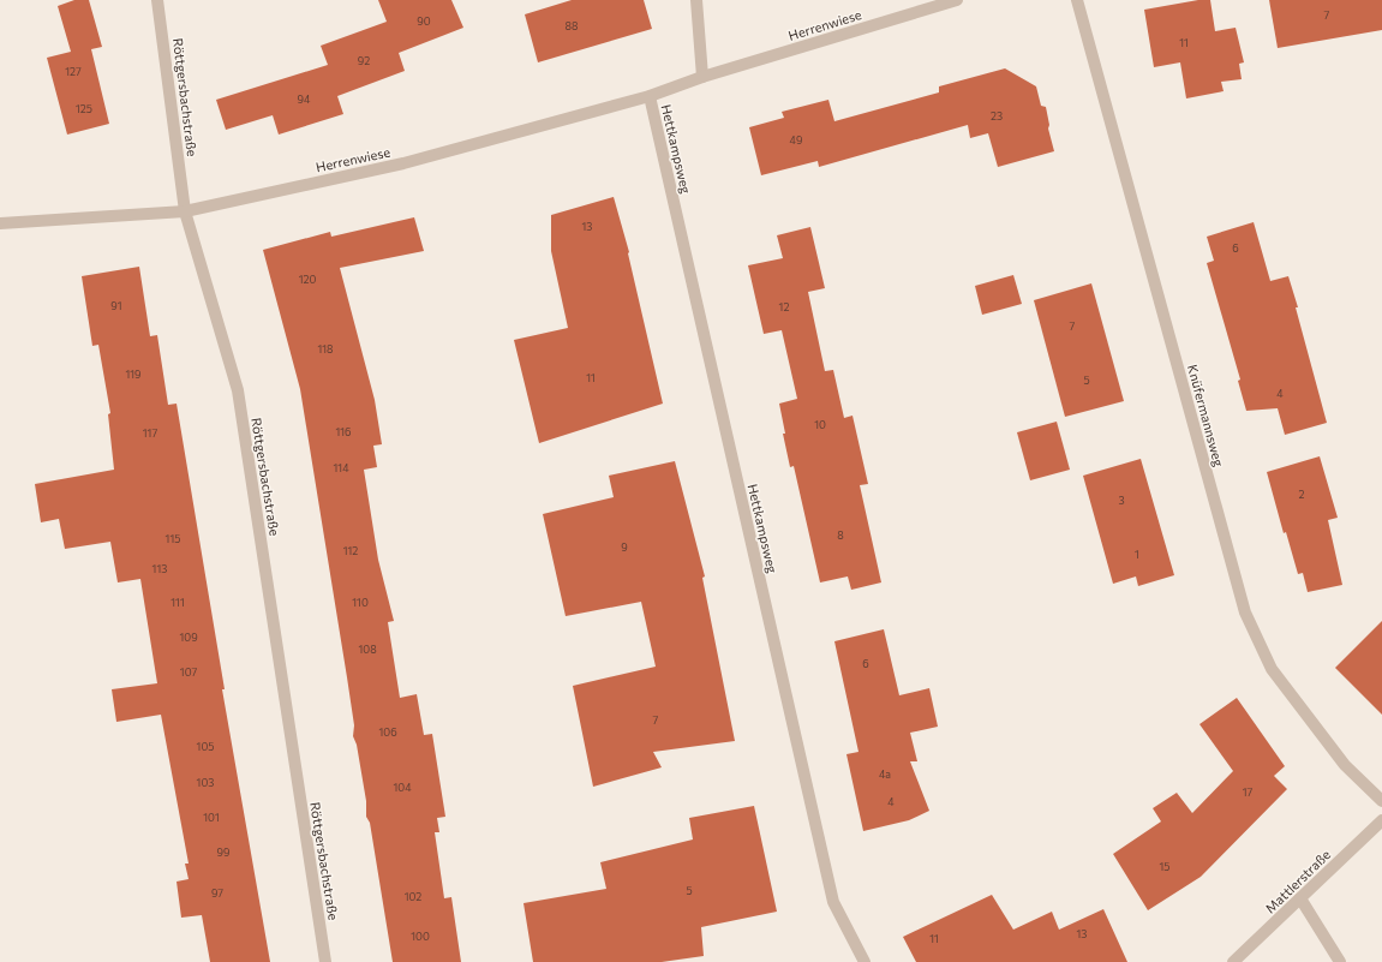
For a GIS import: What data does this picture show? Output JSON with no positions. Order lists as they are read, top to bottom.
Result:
{
  "streets": {
    "street": [
      "Herrenwiese",
      "Röttgersbachstraße",
      "Hettkampsweg",
      "Knüfermannsweg",
      "Mattlerstraße"
    ]
  },
  "crossings": [
    ["Herrenwiese", "Röttgersbachstraße"],
    ["Herrenwiese", "Hettkampsweg"]
  ],
  "house_numbers": [
    "7",
    "90",
    "88",
    "11",
    "92",
    "127",
    "94",
    "125",
    "23",
    "49",
    "13",
    "6",
    "120",
    "91",
    "12",
    "7",
    "118",
    "119",
    "11",
    "5",
    "4",
    "10",
    "116",
    "117",
    "114",
    "2",
    "3",
    "8",
    "115",
    "9",
    "112",
    "1",
    "113",
    "111",
    "110",
    "109",
    "108",
    "6",
    "107",
    "7",
    "106",
    "105",
    "4a",
    "103",
    "104",
    "17",
    "4",
    "101",
    "99",
    "15",
    "5",
    "97",
    "102",
    "13",
    "100",
    "11"
  ]
}
